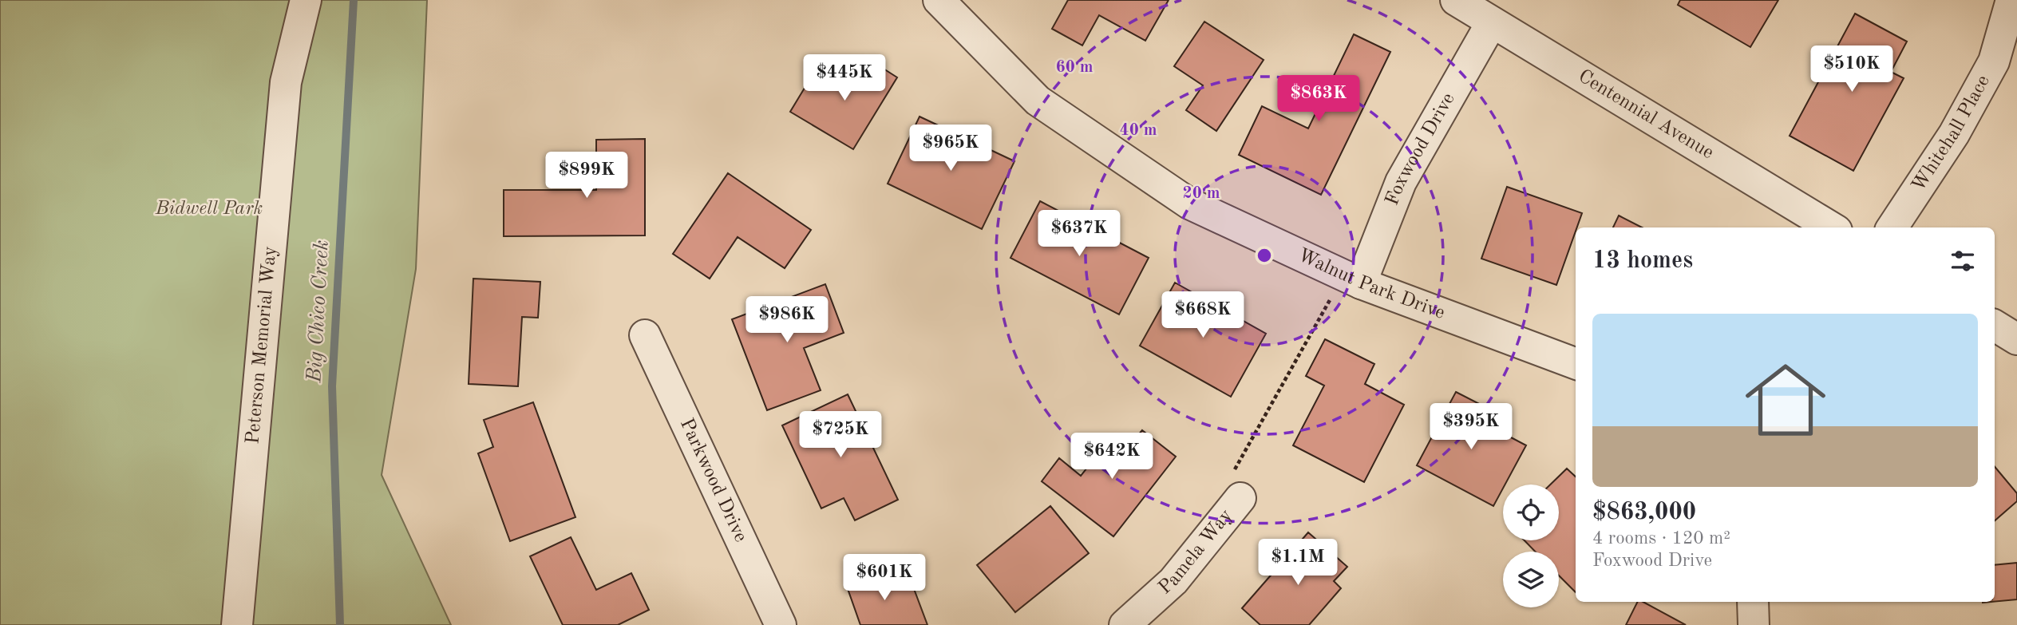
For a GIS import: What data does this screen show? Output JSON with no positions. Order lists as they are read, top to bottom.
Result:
{
  "streets": {
    "street": [
      "Centennial Avenue",
      "Whitehall Place",
      "Foxwood Drive",
      "Walnut Park Drive",
      "Peterson Memorial Way",
      "Parkwood Drive",
      "Pamela Way"
    ]
  },
  "crossings": [
    ["Centennial Avenue", "Foxwood Drive"],
    ["Foxwood Drive", "Walnut Park Drive"]
  ],
  "water": ["Big Chico Creek"],
  "parks": ["Bidwell Park"],
  "page": {
    "price": [
      "$510K",
      "$445K",
      "$863K",
      "$965K",
      "$899K",
      "$637K",
      "$668K",
      "$986K",
      "$395K",
      "$725K",
      "$642K",
      "$1.1M",
      "$601K"
    ],
    "heading": "13 homes",
    "list": [
      {
        "name": "$863,000",
        "note": "4 rooms · 120 m² · Foxwood Drive"
      }
    ]
  },
  "rings": ["60 m", "40 m", "20 m"]
}
